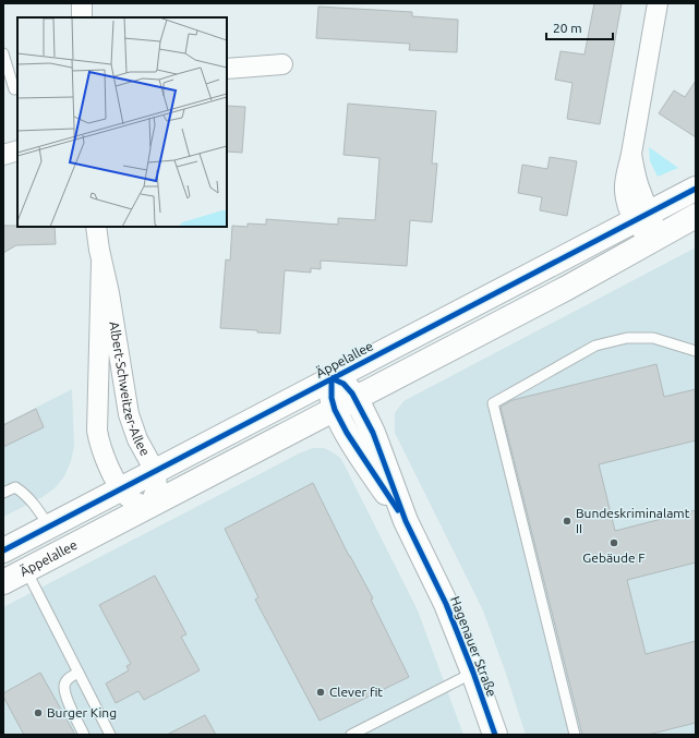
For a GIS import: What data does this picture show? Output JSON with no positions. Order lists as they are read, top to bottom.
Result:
{
  "streets": {
    "main road": ["Äppelallee", "Hagenauer Straße"],
    "street": ["Albert-Schweitzer-Allee"]
  },
  "crossings": [
    ["Äppelallee", "Albert-Schweitzer-Allee"],
    ["Äppelallee", "Hagenauer Straße"]
  ],
  "places": [
    "Bundeskriminalamt II",
    "Gebäude F",
    "Clever fit",
    "Burger King"
  ],
  "scale_bar": "20 m"
}
